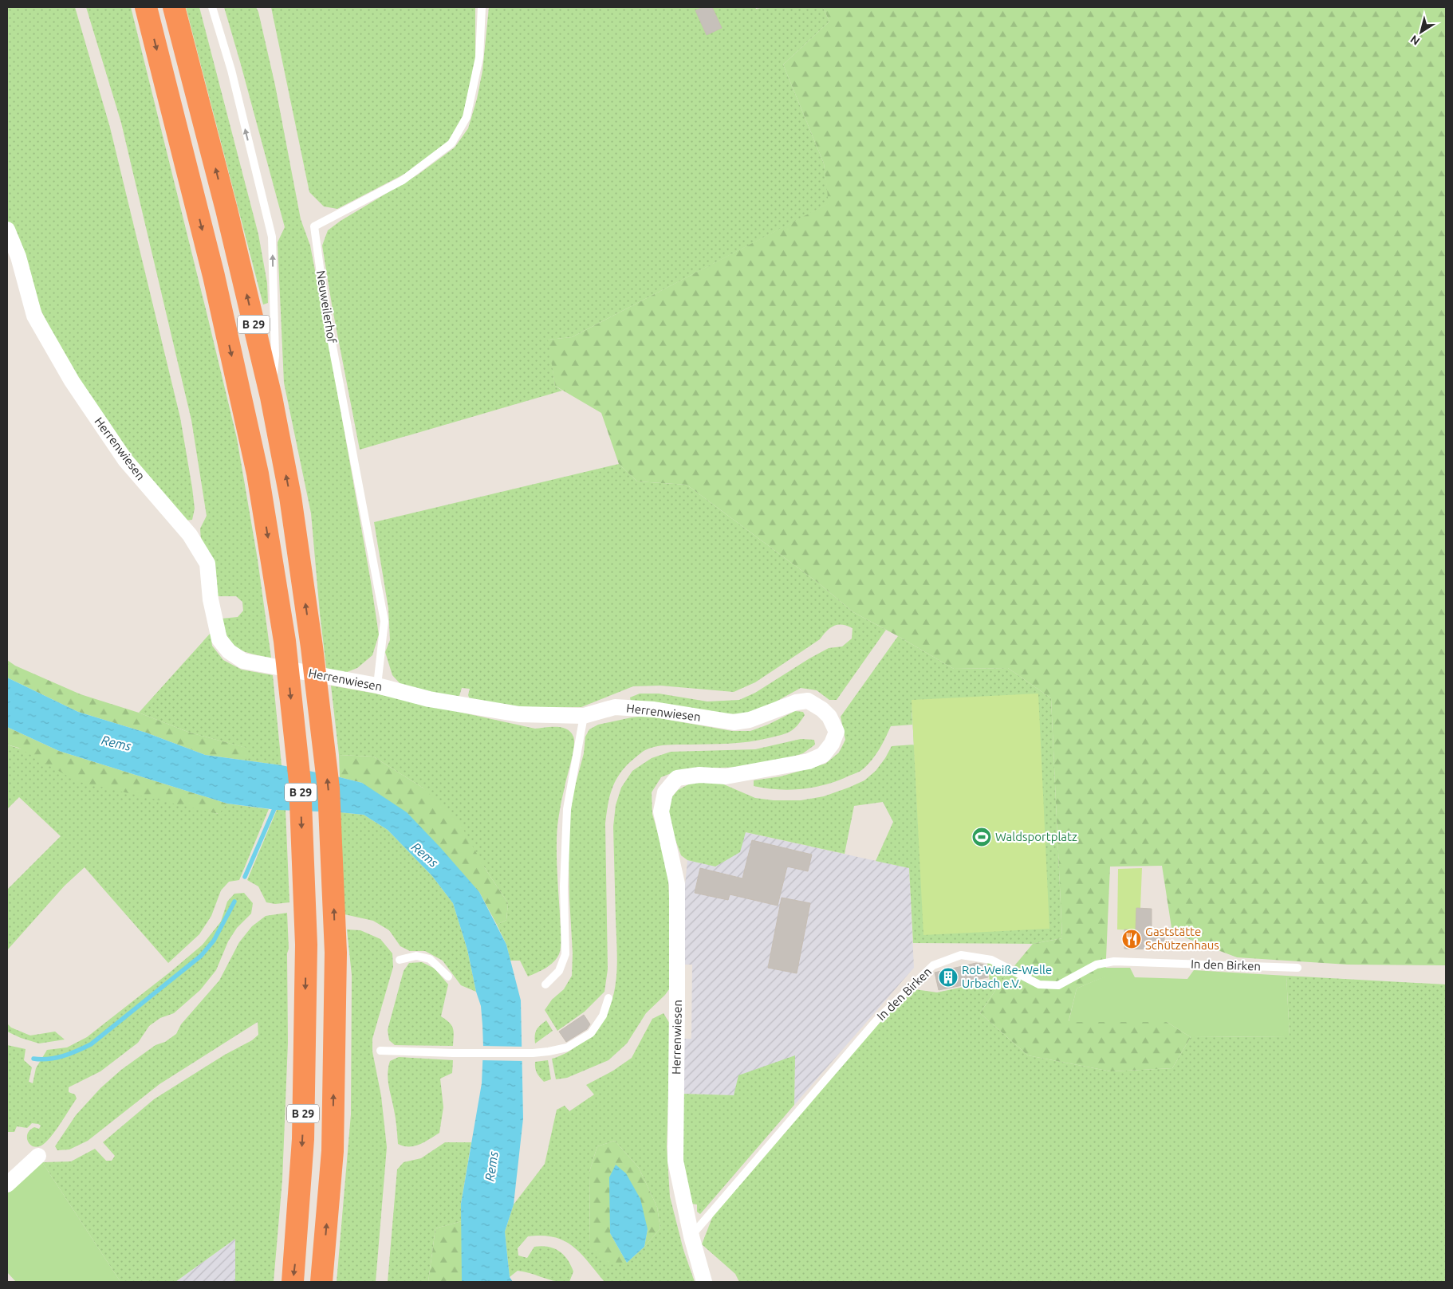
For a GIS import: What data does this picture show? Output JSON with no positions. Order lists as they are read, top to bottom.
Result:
{
  "streets": {
    "highway": ["B 29"],
    "street": ["Herrenwiesen"],
    "lane": ["Neuweilerhof", "In den Birken"]
  },
  "crossings": [
    ["Neuweilerhof", "Herrenwiesen"],
    ["Herrenwiesen", "In den Birken"]
  ],
  "water": ["Rems"],
  "places": {
    "sports": ["Waldsportplatz"],
    "restaurant": ["Gaststätte Schützenhaus"],
    "building": ["Rot-Weiße-Welle Urbach e.V."]
  },
  "north": "bottom left"
}
